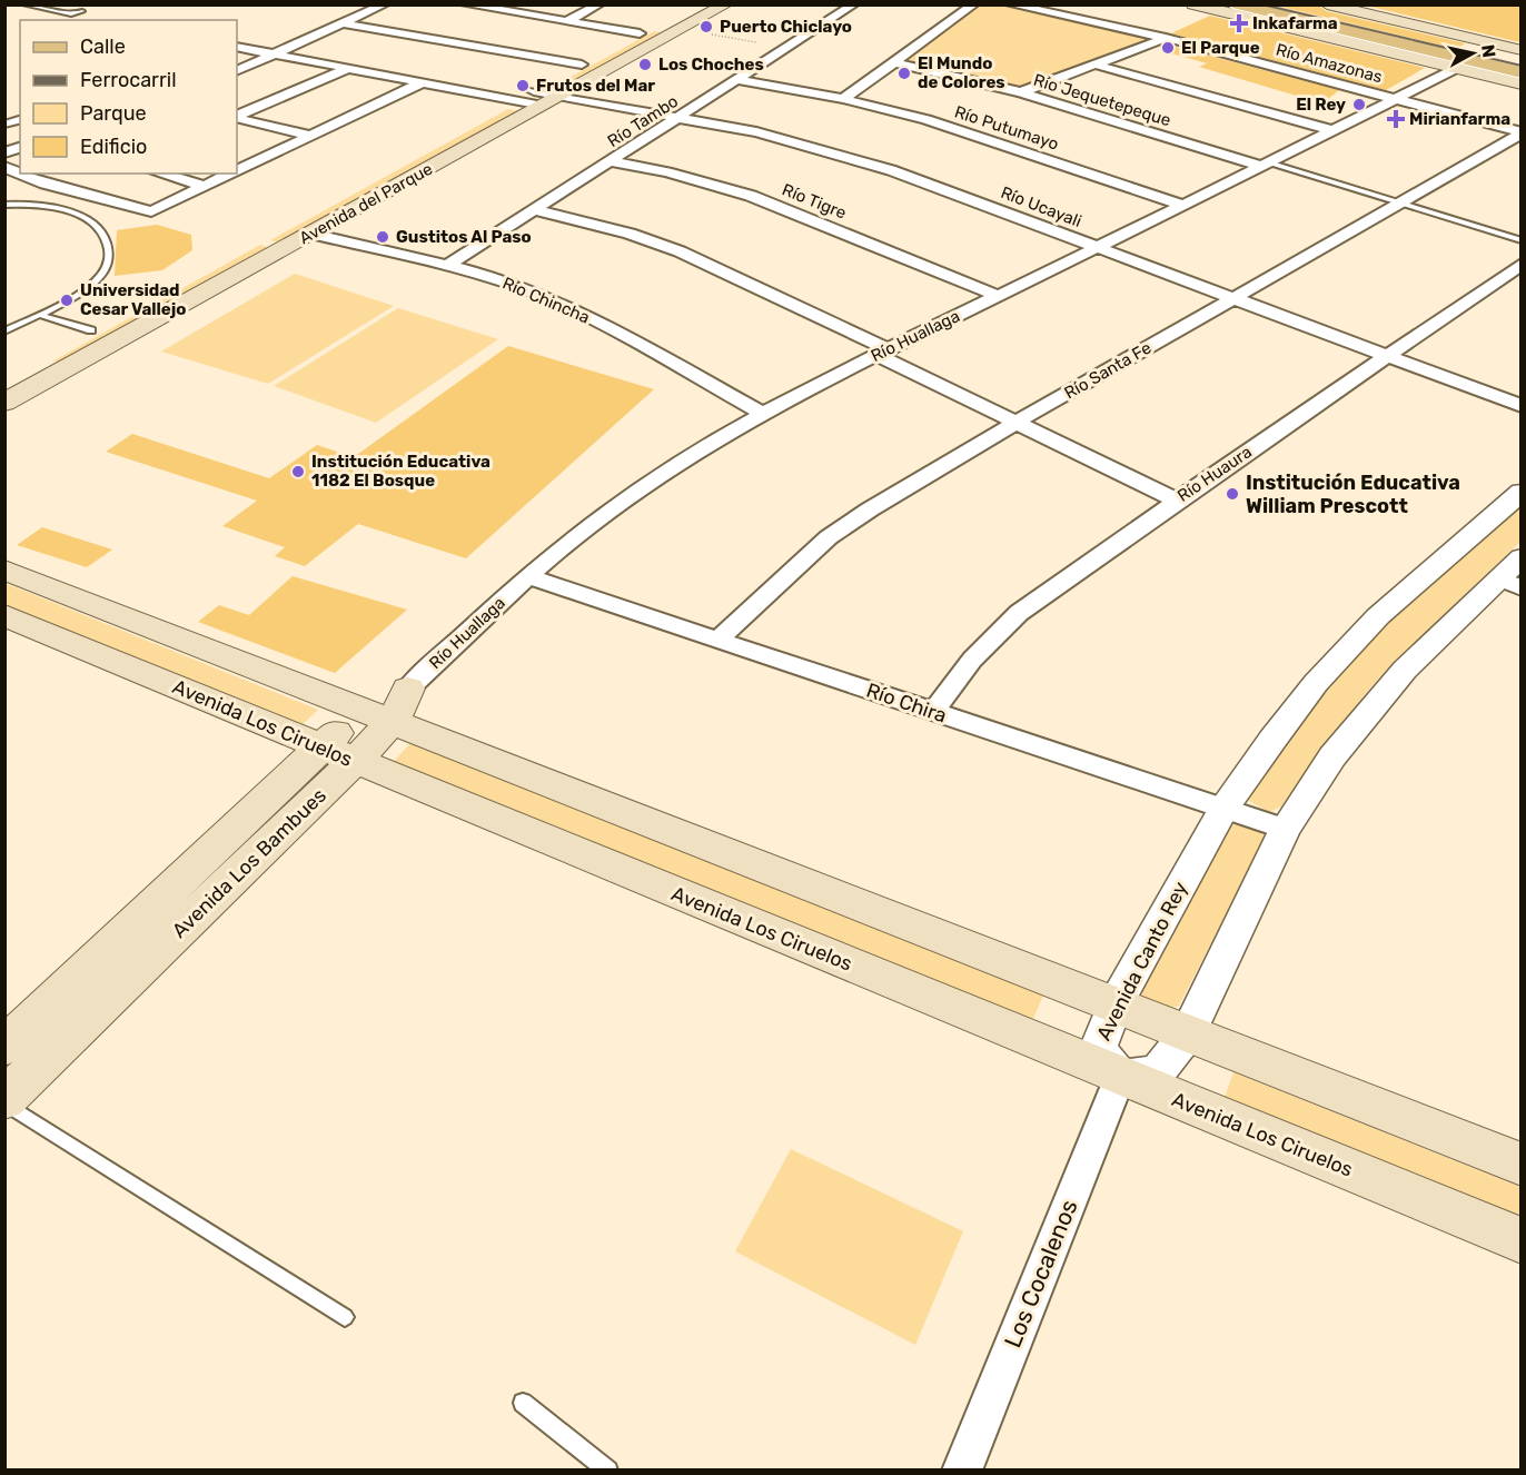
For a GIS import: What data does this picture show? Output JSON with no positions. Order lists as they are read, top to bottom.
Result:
{
  "streets": {
    "main road": ["Avenida del Parque", "Avenida Los Ciruelos", "Avenida Los Bambues"],
    "street": [
      "Río Amazonas",
      "Río Jequetepeque",
      "Río Tambo",
      "Río Putumayo",
      "Río Tigre",
      "Río Ucayali",
      "Río Chincha",
      "Río Huallaga",
      "Río Santa Fe",
      "Río Huaura",
      "Río Chira",
      "Avenida Canto Rey",
      "Los Cocalenos"
    ]
  },
  "crossings": [
    ["Río Amazonas", "Río Huallaga"],
    ["Río Amazonas", "Río Santa Fe"],
    ["Río Jequetepeque", "Río Huallaga"],
    ["Río Jequetepeque", "Río Santa Fe"],
    ["Río Tambo", "Río Putumayo"],
    ["Río Tambo", "Río Tigre"],
    ["Río Tambo", "Río Ucayali"],
    ["Río Tambo", "Río Chincha"],
    ["Río Putumayo", "Río Huallaga"],
    ["Río Tigre", "Río Huallaga"],
    ["Avenida del Parque", "Río Ucayali"],
    ["Avenida del Parque", "Río Chincha"],
    ["Río Ucayali", "Río Huallaga"],
    ["Río Ucayali", "Río Santa Fe"],
    ["Río Ucayali", "Río Huaura"],
    ["Río Chincha", "Río Huallaga"],
    ["Río Huallaga", "Río Chira"],
    ["Río Huallaga", "Avenida Los Bambues"],
    ["Río Santa Fe", "Río Chira"],
    ["Río Huaura", "Río Chira"],
    ["Río Chira", "Avenida Canto Rey"],
    ["Avenida Los Ciruelos", "Avenida Los Bambues"],
    ["Avenida Los Ciruelos", "Avenida Canto Rey"],
    ["Avenida Los Ciruelos", "Los Cocalenos"],
    ["Avenida Canto Rey", "Los Cocalenos"]
  ],
  "places": {
    "health": ["Inkafarma", "Mirianfarma"],
    "other": [
      "Puerto Chiclayo",
      "El Parque",
      "Los Choches",
      "El Mundo de Colores",
      "Frutos del Mar",
      "El Rey",
      "Gustitos Al Paso",
      "Universidad Cesar Vallejo",
      "Institución Educativa 1182 El Bosque",
      "Institución Educativa William Prescott"
    ]
  },
  "legend": [
    "Calle",
    "Ferrocarril",
    "Parque",
    "Edificio"
  ],
  "north": "right"
}
